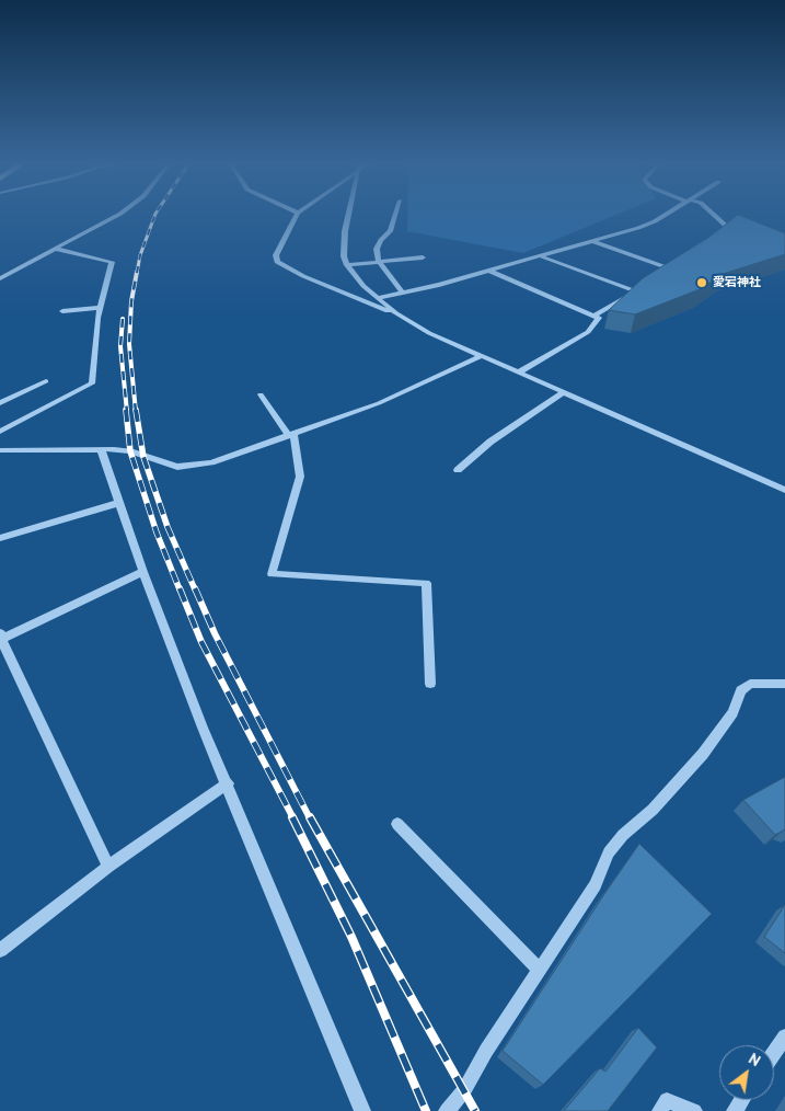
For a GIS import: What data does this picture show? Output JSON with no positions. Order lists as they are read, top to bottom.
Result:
{
  "places": ["愛宕神社"],
  "north": "top right"
}
